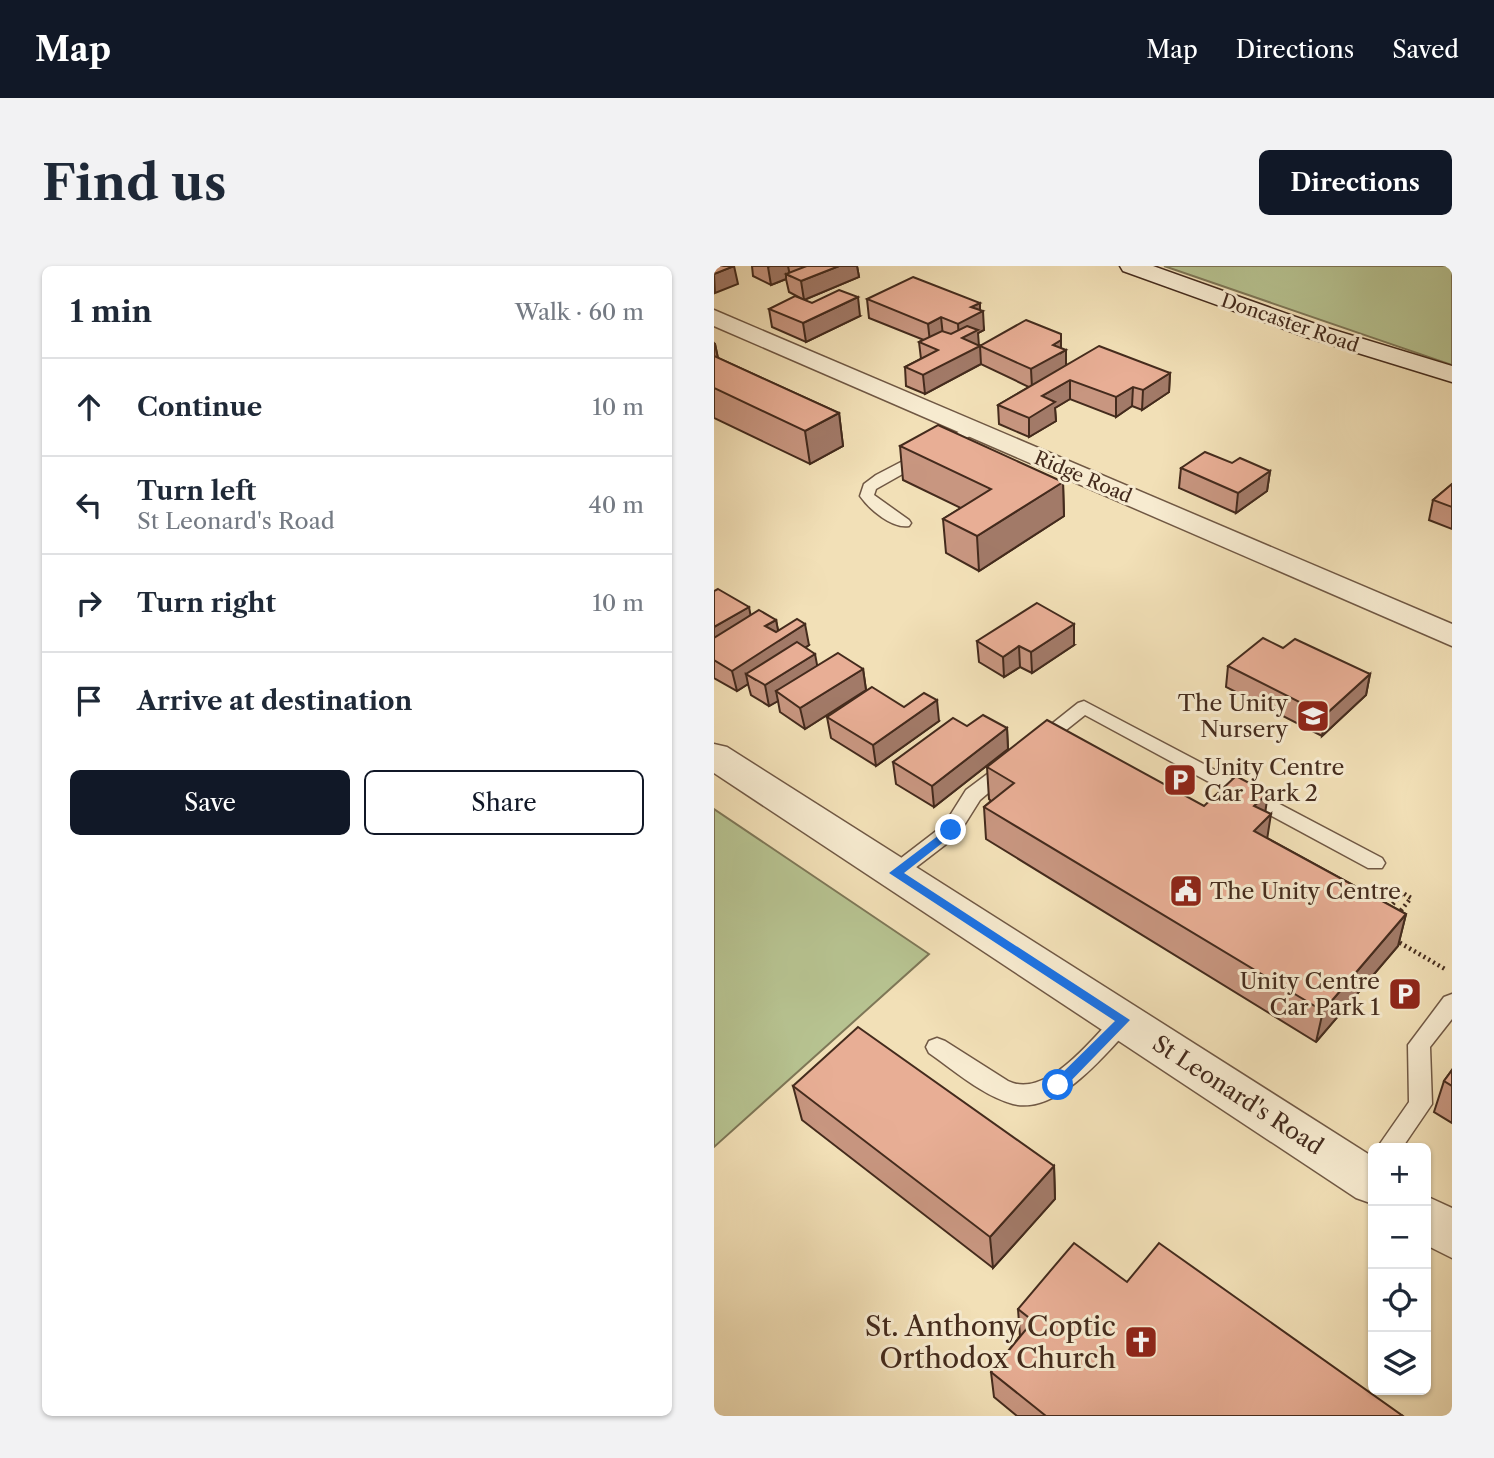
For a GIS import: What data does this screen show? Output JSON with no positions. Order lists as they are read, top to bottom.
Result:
{
  "streets": {
    "street": ["Doncaster Road", "Ridge Road", "St Leonard's Road"]
  },
  "places": {
    "school or university": ["The Unity Nursery"],
    "parking": ["Unity Centre Car Park 2", "Unity Centre Car Park 1"],
    "public building": ["The Unity Centre"],
    "church": ["St. Anthony Coptic Orthodox Church"]
  },
  "page": {
    "header": "Map",
    "nav": ["Map", "Directions", "Saved"],
    "buttons": [
      "Directions",
      ["Save", "Share"]
    ],
    "title": "Find us",
    "heading": ["1 min", "Walk · 60 m"],
    "list": [
      ["Continue", "10 m"],
      ["Turn left", "St Leonard's Road", "40 m"],
      ["Turn right", "10 m"],
      "Arrive at destination"
    ],
    "map_buttons": ["+", "−"]
  }
}
